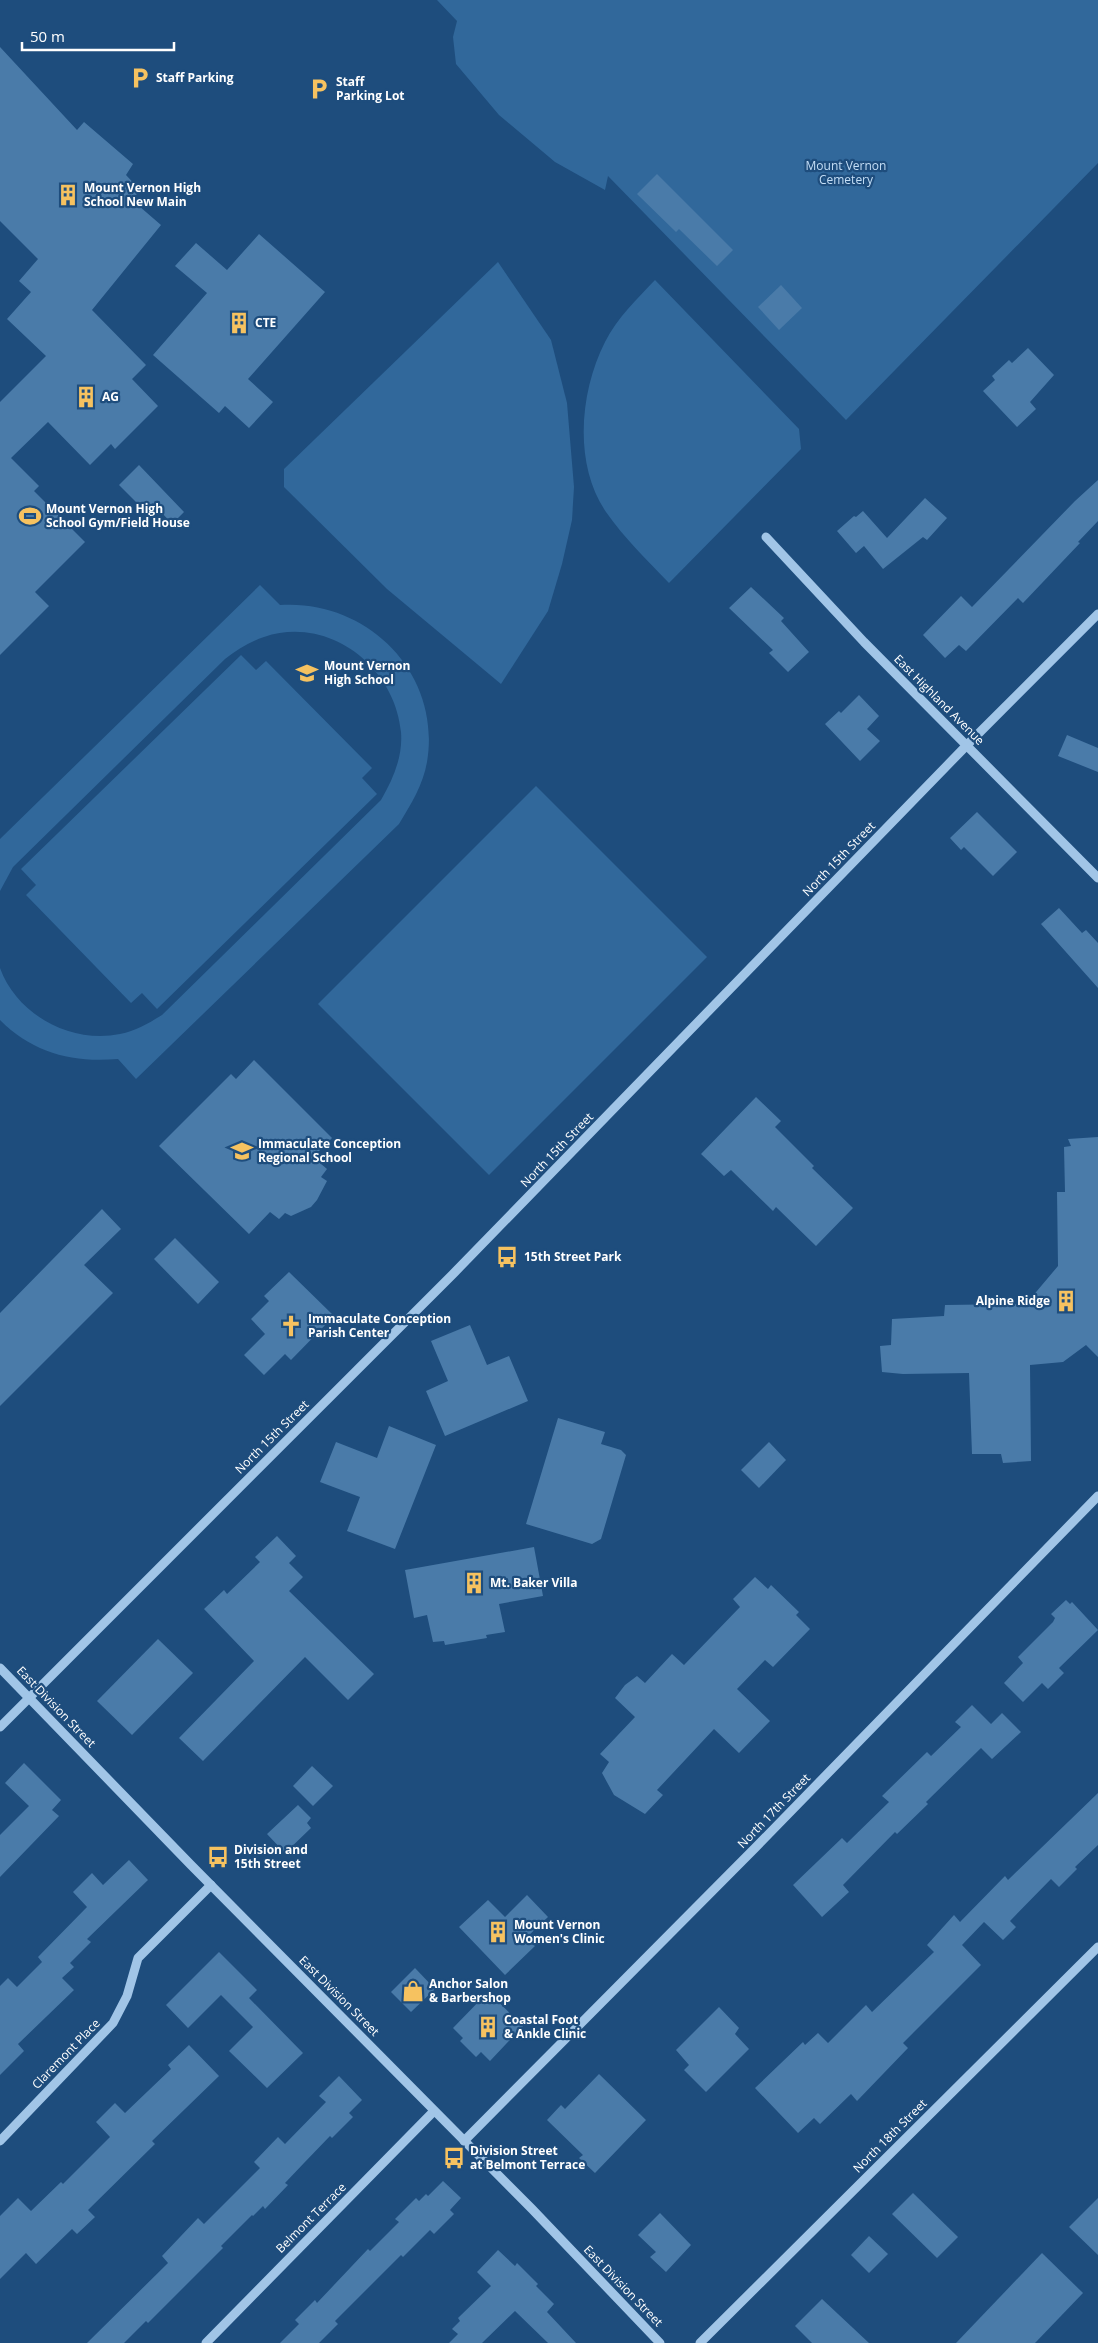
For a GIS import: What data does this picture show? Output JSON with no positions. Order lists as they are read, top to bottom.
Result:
{
  "streets": {
    "street": [
      "East Highland Avenue",
      "North 15th Street",
      "East Division Street",
      "North 17th Street",
      "Claremont Place",
      "North 18th Street",
      "Belmont Terrace"
    ]
  },
  "crossings": [
    ["East Highland Avenue", "North 15th Street"],
    ["North 15th Street", "East Division Street"],
    ["East Division Street", "North 17th Street"],
    ["East Division Street", "Claremont Place"],
    ["East Division Street", "Belmont Terrace"]
  ],
  "parks": ["Mount Vernon Cemetery"],
  "places": {
    "parking": ["Staff Parking", "Staff Parking Lot"],
    "building": [
      "Mount Vernon High School New Main",
      "CTE",
      "AG",
      "Alpine Ridge",
      "Mt. Baker Villa",
      "Mount Vernon Women's Clinic",
      "Coastal Foot & Ankle Clinic"
    ],
    "sports": ["Mount Vernon High School Gym/Field House"],
    "school or university": ["Mount Vernon High School", "Immaculate Conception Regional School"],
    "bus stop": ["15th Street Park", "Division and 15th Street", "Division Street at Belmont Terrace"],
    "church": ["Immaculate Conception Parish Center"],
    "shop": ["Anchor Salon & Barbershop"]
  },
  "scale_bar": "50 m"
}
